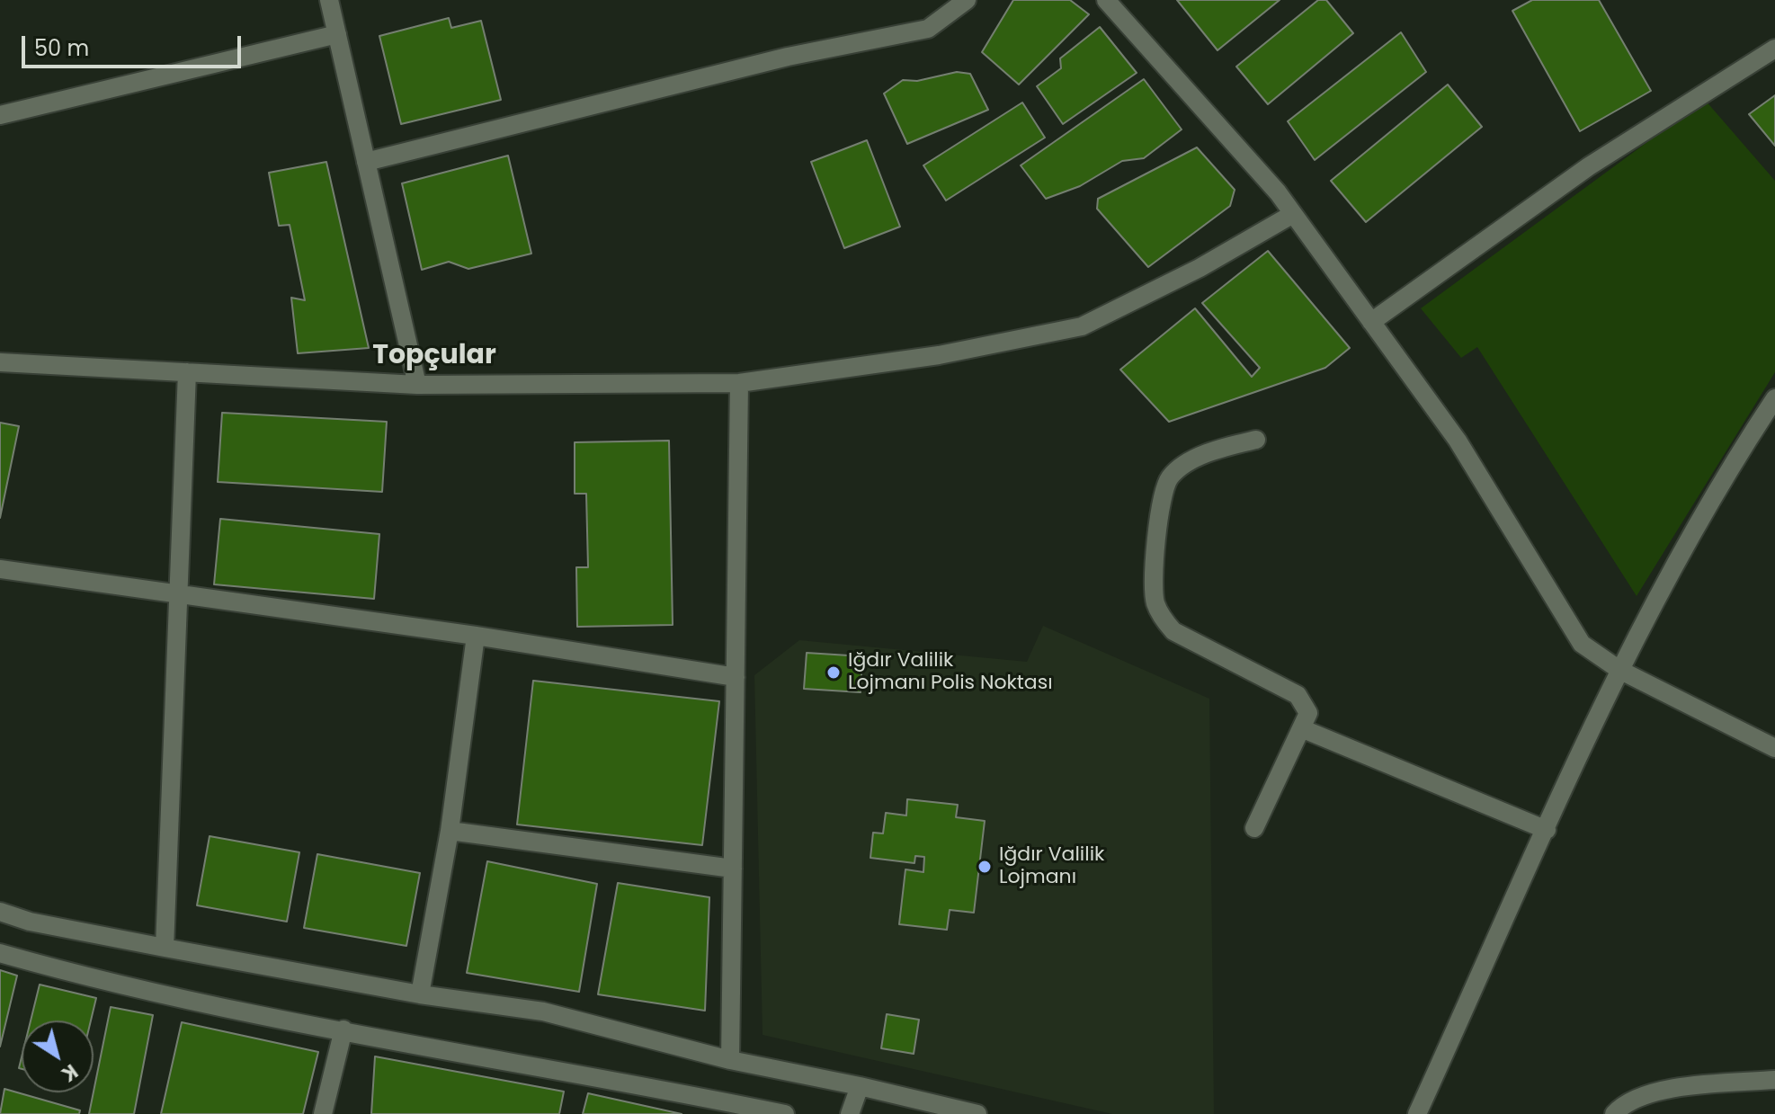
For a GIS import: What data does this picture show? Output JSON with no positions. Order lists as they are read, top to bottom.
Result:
{
  "districts": ["Topçular"],
  "places": ["Iğdır Valilik Lojmanı Polis Noktası", "Iğdır Valilik Lojmanı"],
  "scale_bar": "50 m",
  "north": "bottom right"
}
